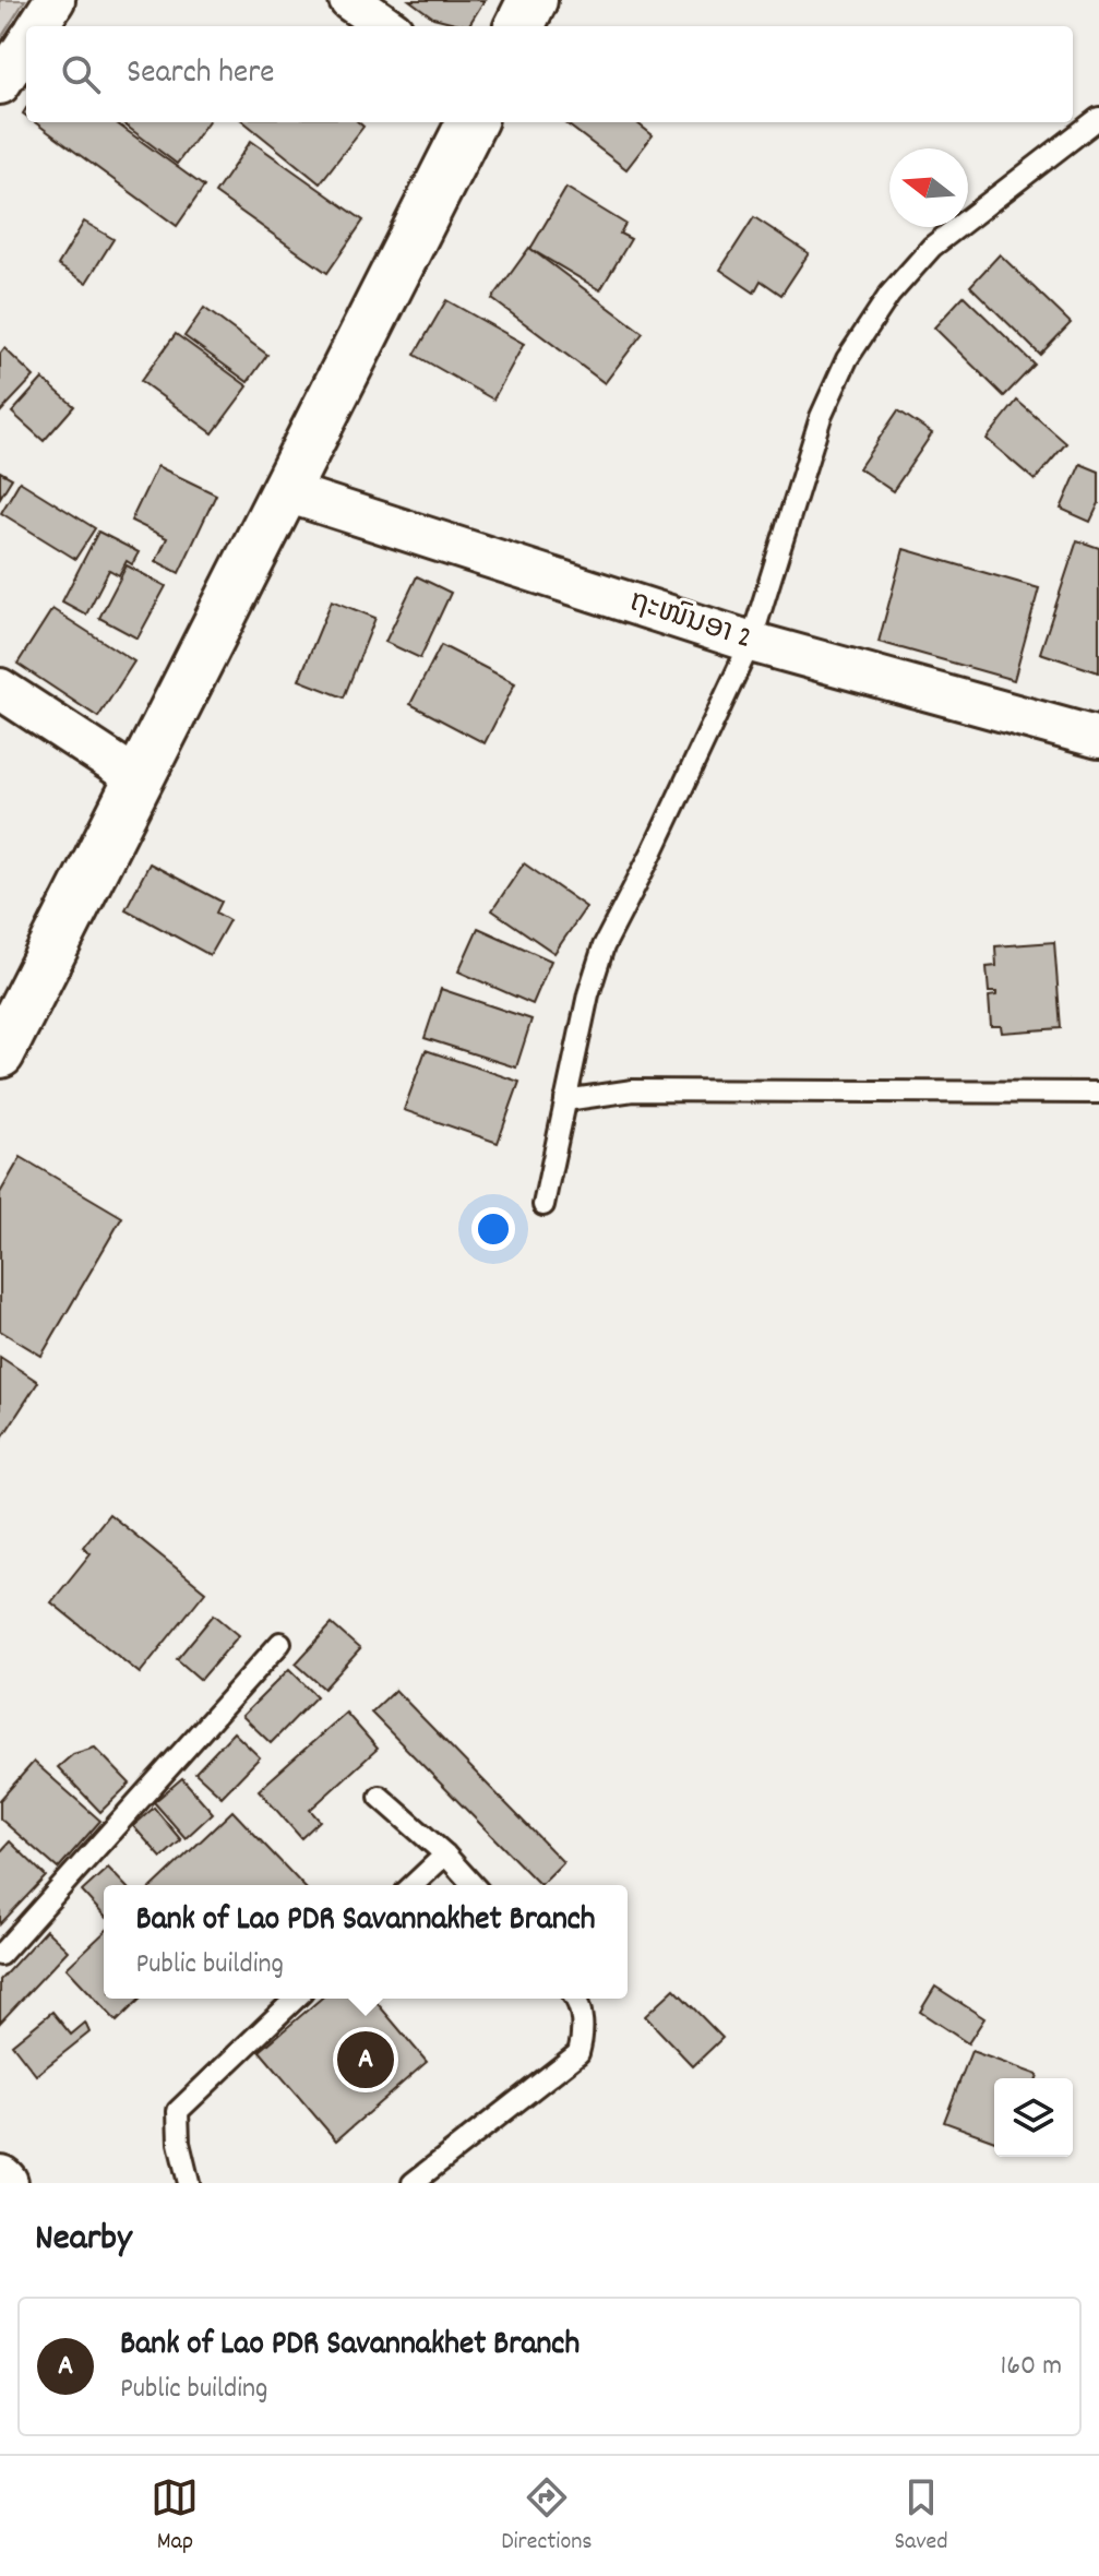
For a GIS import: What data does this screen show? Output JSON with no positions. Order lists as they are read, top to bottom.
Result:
{
  "streets": {
    "street": ["ຖະໜົນອາ 2"]
  },
  "north": "left",
  "page": {
    "search": "Search here",
    "popup": ["Bank of Lao PDR Savannakhet Branch", "Public building"],
    "pins": "A",
    "heading": "Nearby",
    "list": [
      {
        "mark": "A",
        "name": "Bank of Lao PDR Savannakhet Branch",
        "note": "Public building",
        "value": "160 m"
      }
    ],
    "nav": ["Map", "Directions", "Saved"]
  }
}
